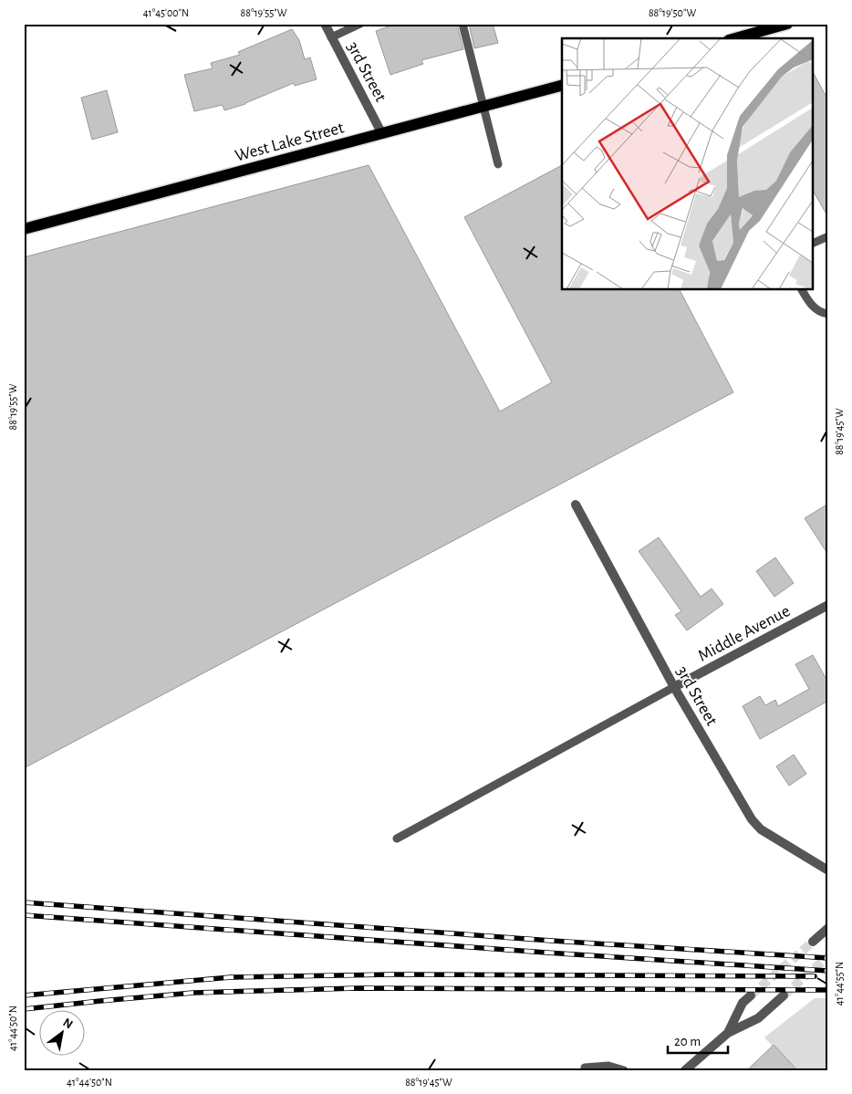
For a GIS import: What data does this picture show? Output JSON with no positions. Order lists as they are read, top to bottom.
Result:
{
  "streets": {
    "main road": ["West Lake Street"],
    "street": ["3rd Street", "Middle Avenue"]
  },
  "crossings": [
    ["3rd Street", "West Lake Street"],
    ["3rd Street", "Middle Avenue"]
  ],
  "scale_bar": "20 m",
  "north": "top right",
  "coordinates": [
    "41°45'00\"N",
    "88°19'55\"W",
    "88°19'50\"W",
    "88°19'45\"W",
    "41°44'55\"N",
    "41°44'50\"N"
  ]
}
